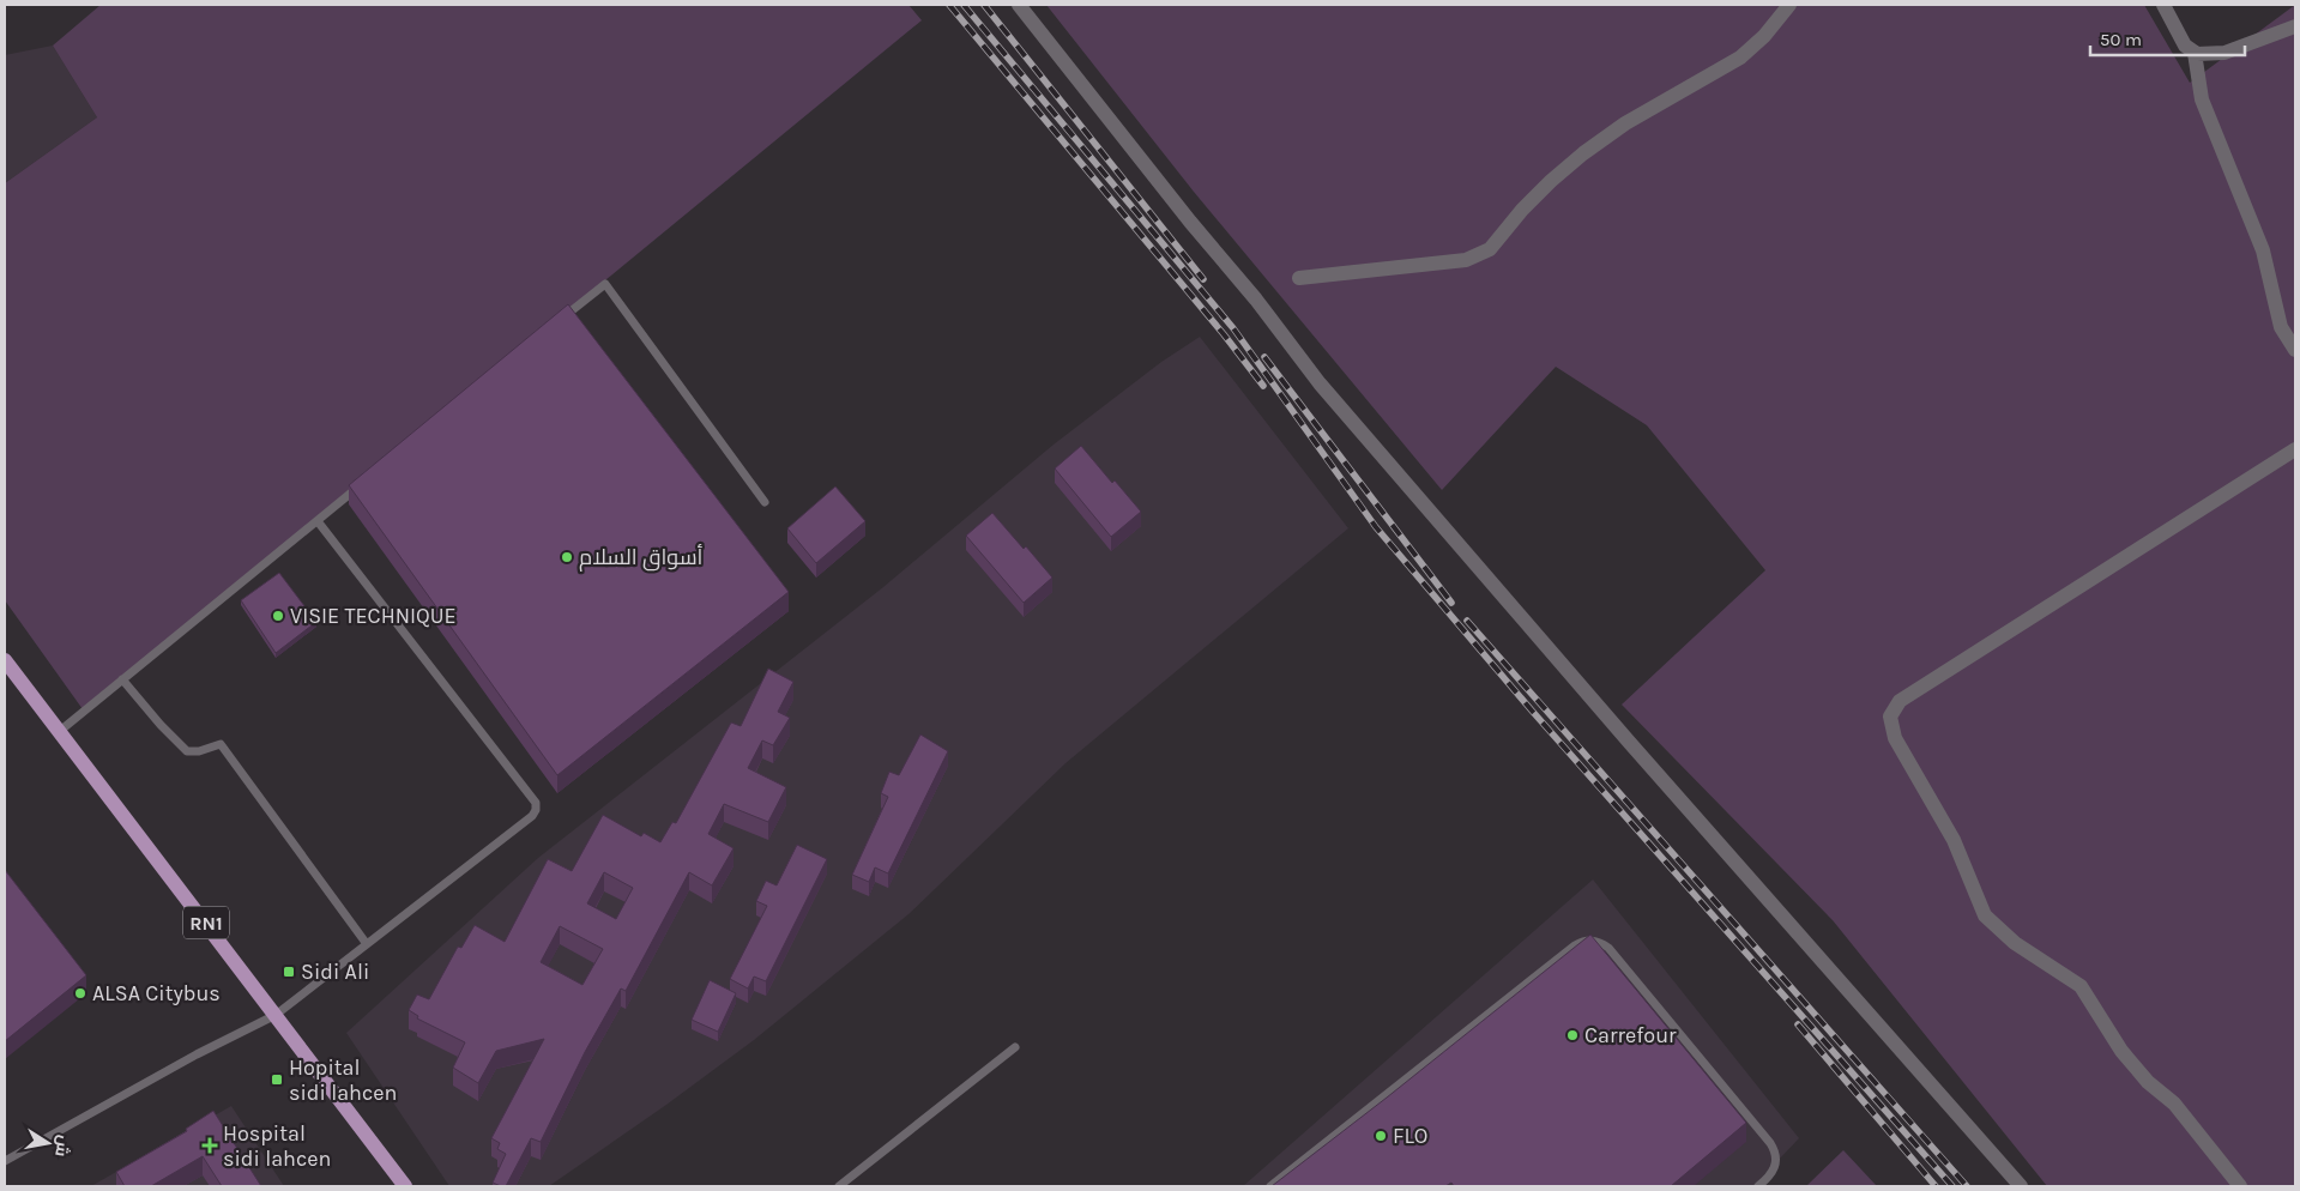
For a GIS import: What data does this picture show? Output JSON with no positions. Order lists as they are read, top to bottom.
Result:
{
  "streets": {
    "main road": ["RN1"]
  },
  "places": {
    "other": [
      "أسواق السلام",
      "VISIE TECHNIQUE",
      "ALSA Citybus",
      "Carrefour",
      "FLO"
    ],
    "transit": ["Sidi Ali", "Hopital sidi lahcen"],
    "health": ["Hospital sidi lahcen"]
  },
  "scale_bar": "50 m",
  "north": "right"
}
